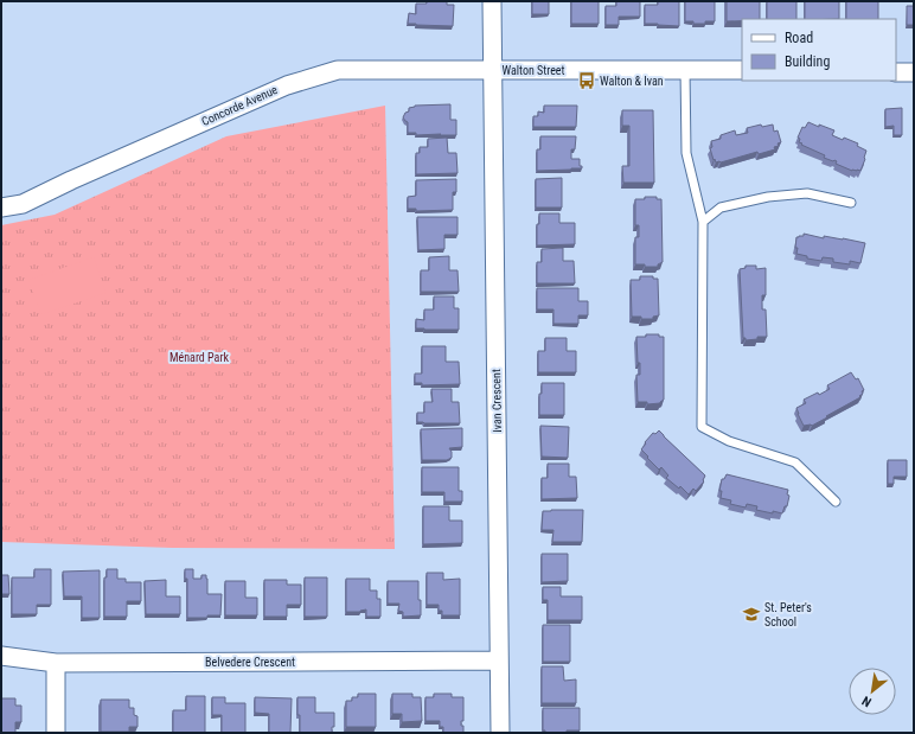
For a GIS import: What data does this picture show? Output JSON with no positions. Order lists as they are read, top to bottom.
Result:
{
  "streets": {
    "street": [
      "Walton Street",
      "Concorde Avenue",
      "Ivan Crescent",
      "Belvedere Crescent"
    ]
  },
  "crossings": [
    ["Walton Street", "Concorde Avenue"],
    ["Walton Street", "Ivan Crescent"],
    ["Concorde Avenue", "Ivan Crescent"],
    ["Ivan Crescent", "Belvedere Crescent"]
  ],
  "parks": ["Ménard Park"],
  "places": {
    "bus stop": ["Walton & Ivan"],
    "school or university": ["St. Peter's School"]
  },
  "legend": ["Road", "Building"],
  "north": "bottom left"
}
